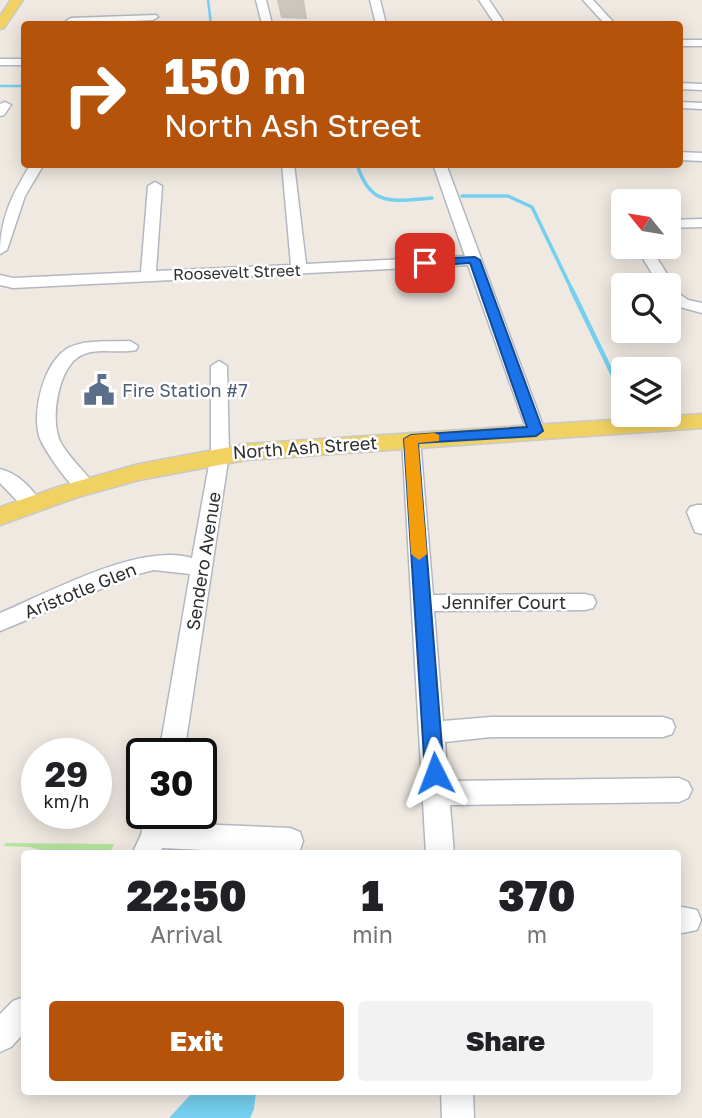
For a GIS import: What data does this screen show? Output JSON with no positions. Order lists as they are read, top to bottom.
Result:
{
  "streets": {
    "main road": ["North Ash Street"],
    "street": [
      "Roosevelt Street",
      "Sendero Avenue",
      "Aristotle Glen",
      "Jennifer Court"
    ]
  },
  "crossings": [
    ["North Ash Street", "Sendero Avenue"],
    ["Sendero Avenue", "Aristotle Glen"]
  ],
  "places": {
    "public building": ["Fire Station #7"]
  },
  "north": "top left",
  "page": {
    "turn": ["150 m", "North Ash Street"],
    "speed": "29 km/h",
    "limit": "30",
    "eta": [
      "22:50",
      "Arrival",
      "1",
      "min",
      "370",
      "m"
    ],
    "buttons": ["Exit", "Share"]
  }
}
